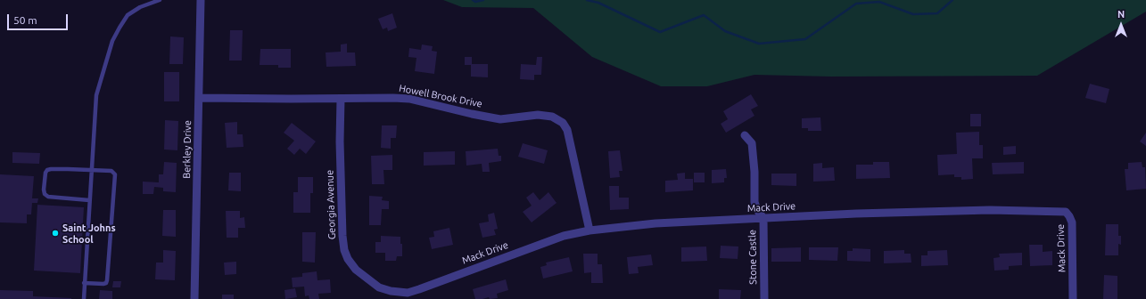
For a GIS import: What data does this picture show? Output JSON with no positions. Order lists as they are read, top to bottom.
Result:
{
  "streets": {
    "street": [
      "Howell Brook Drive",
      "Berkley Drive",
      "Georgia Avenue",
      "Mack Drive",
      "Stone Castle"
    ]
  },
  "crossings": [
    ["Howell Brook Drive", "Berkley Drive"],
    ["Howell Brook Drive", "Georgia Avenue"],
    ["Howell Brook Drive", "Mack Drive"],
    ["Georgia Avenue", "Mack Drive"],
    ["Mack Drive", "Stone Castle"]
  ],
  "places": ["Saint Johns School"],
  "scale_bar": "50 m",
  "north": "top"
}
